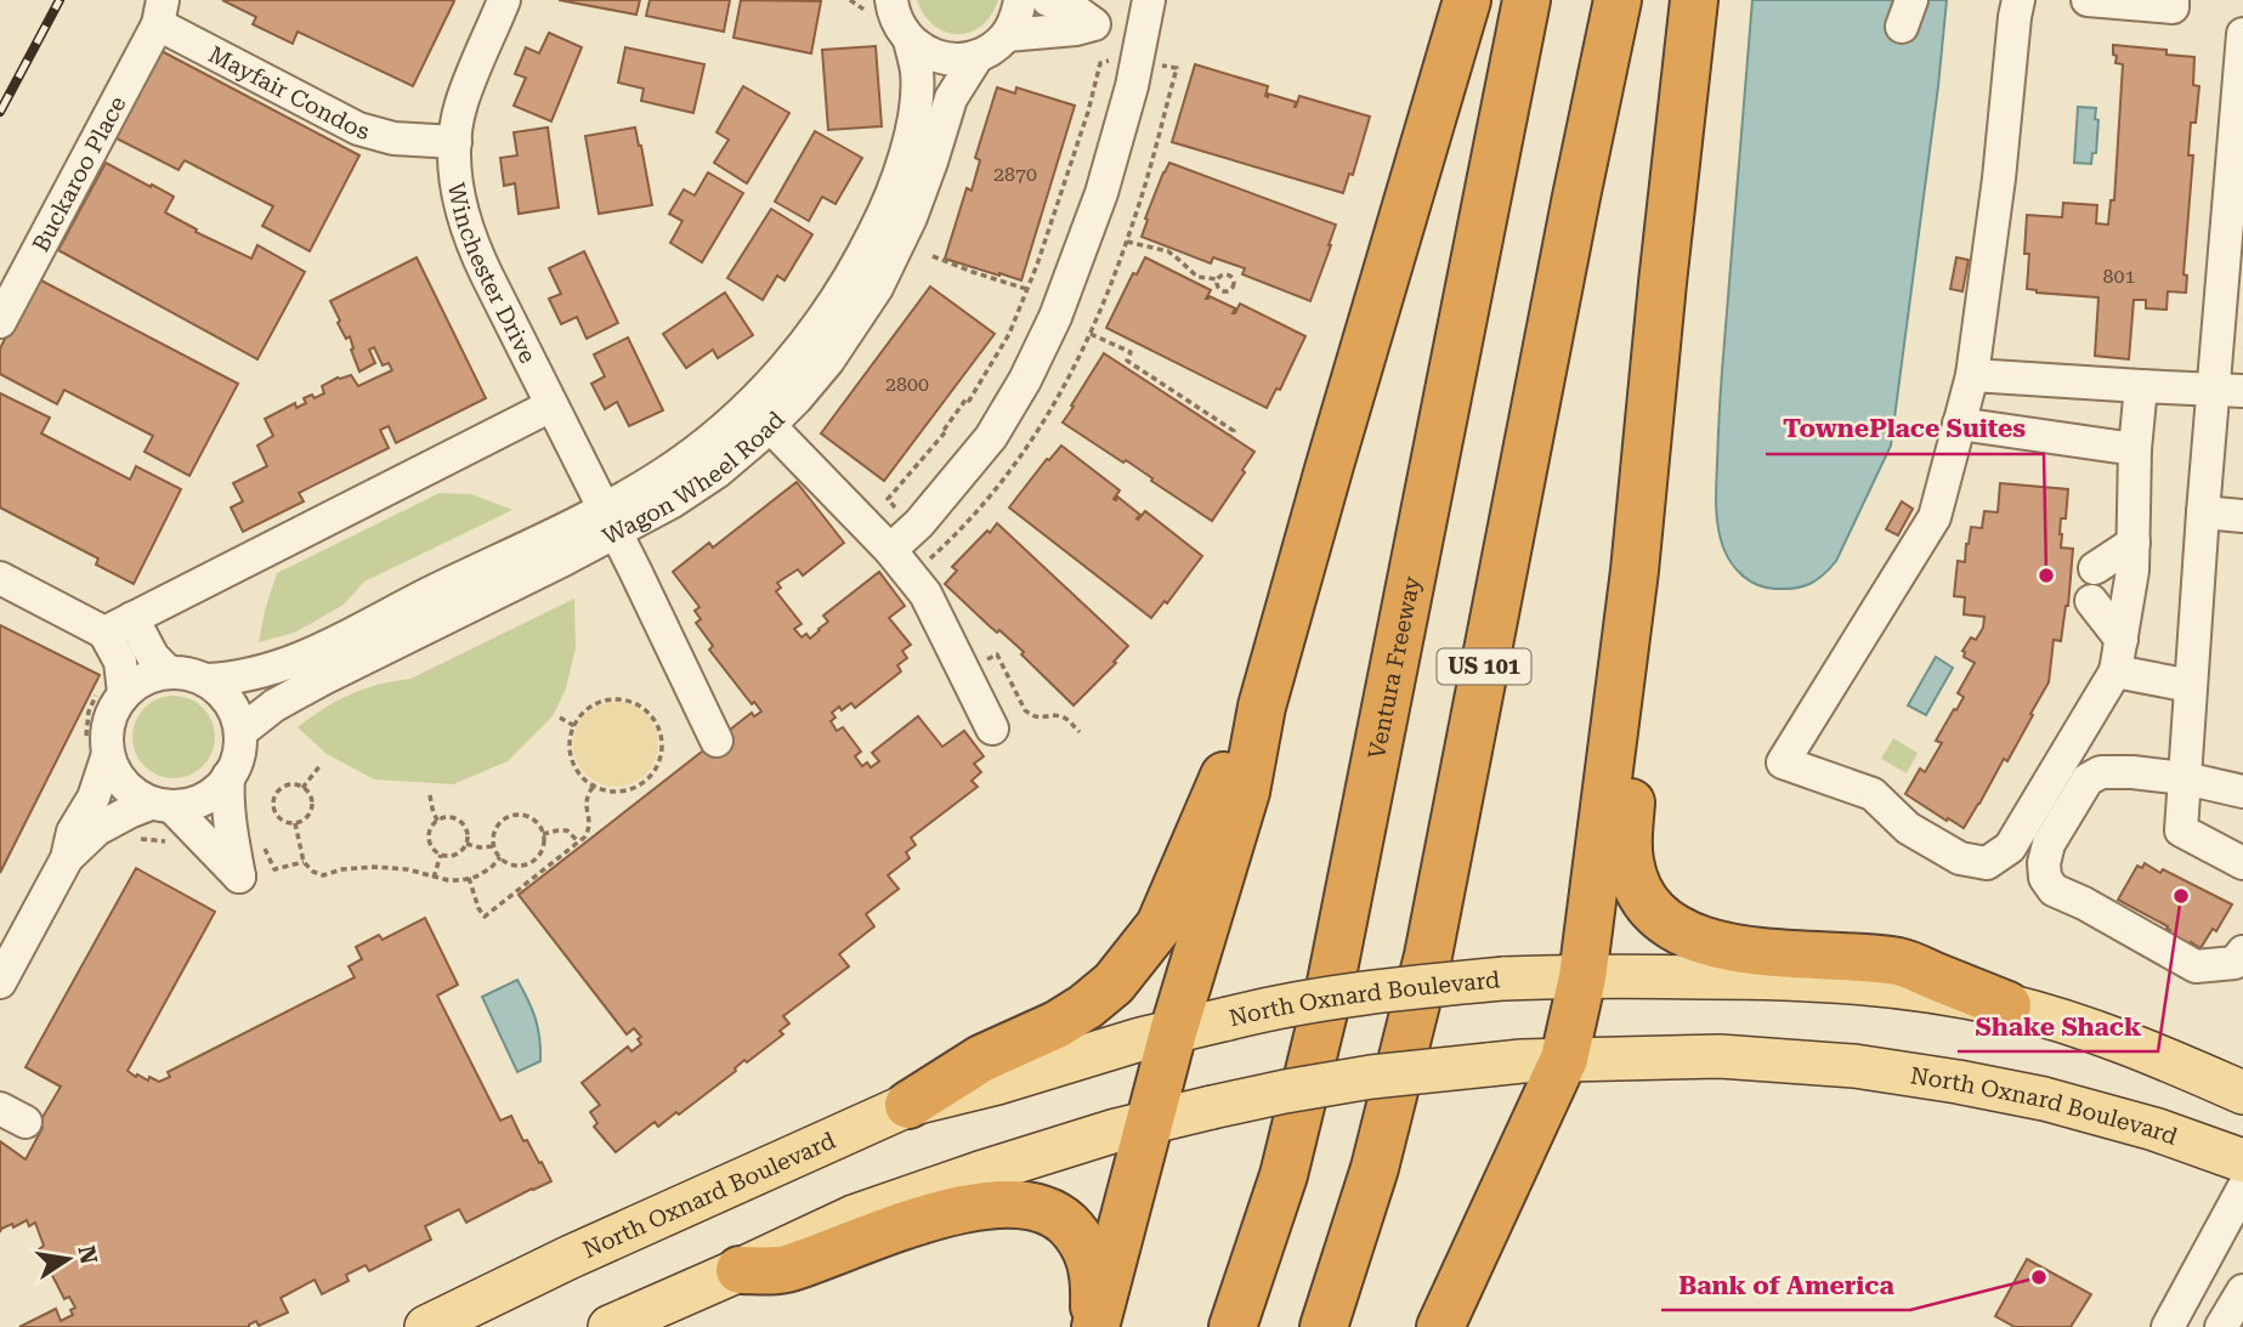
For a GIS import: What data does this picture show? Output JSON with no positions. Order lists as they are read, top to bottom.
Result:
{
  "streets": {
    "highway": ["US 101", "Ventura Freeway"],
    "main road": ["North Oxnard Boulevard"],
    "street": [
      "Mayfair Condos",
      "Buckaroo Place",
      "Winchester Drive",
      "Wagon Wheel Road"
    ]
  },
  "crossings": [
    ["Mayfair Condos", "Buckaroo Place"],
    ["Mayfair Condos", "Winchester Drive"],
    ["Winchester Drive", "Wagon Wheel Road"]
  ],
  "places": ["TownePlace Suites", "Shake Shack", "Bank of America"],
  "house_numbers": ["2870", "801", "2800"],
  "north": "right"
}
